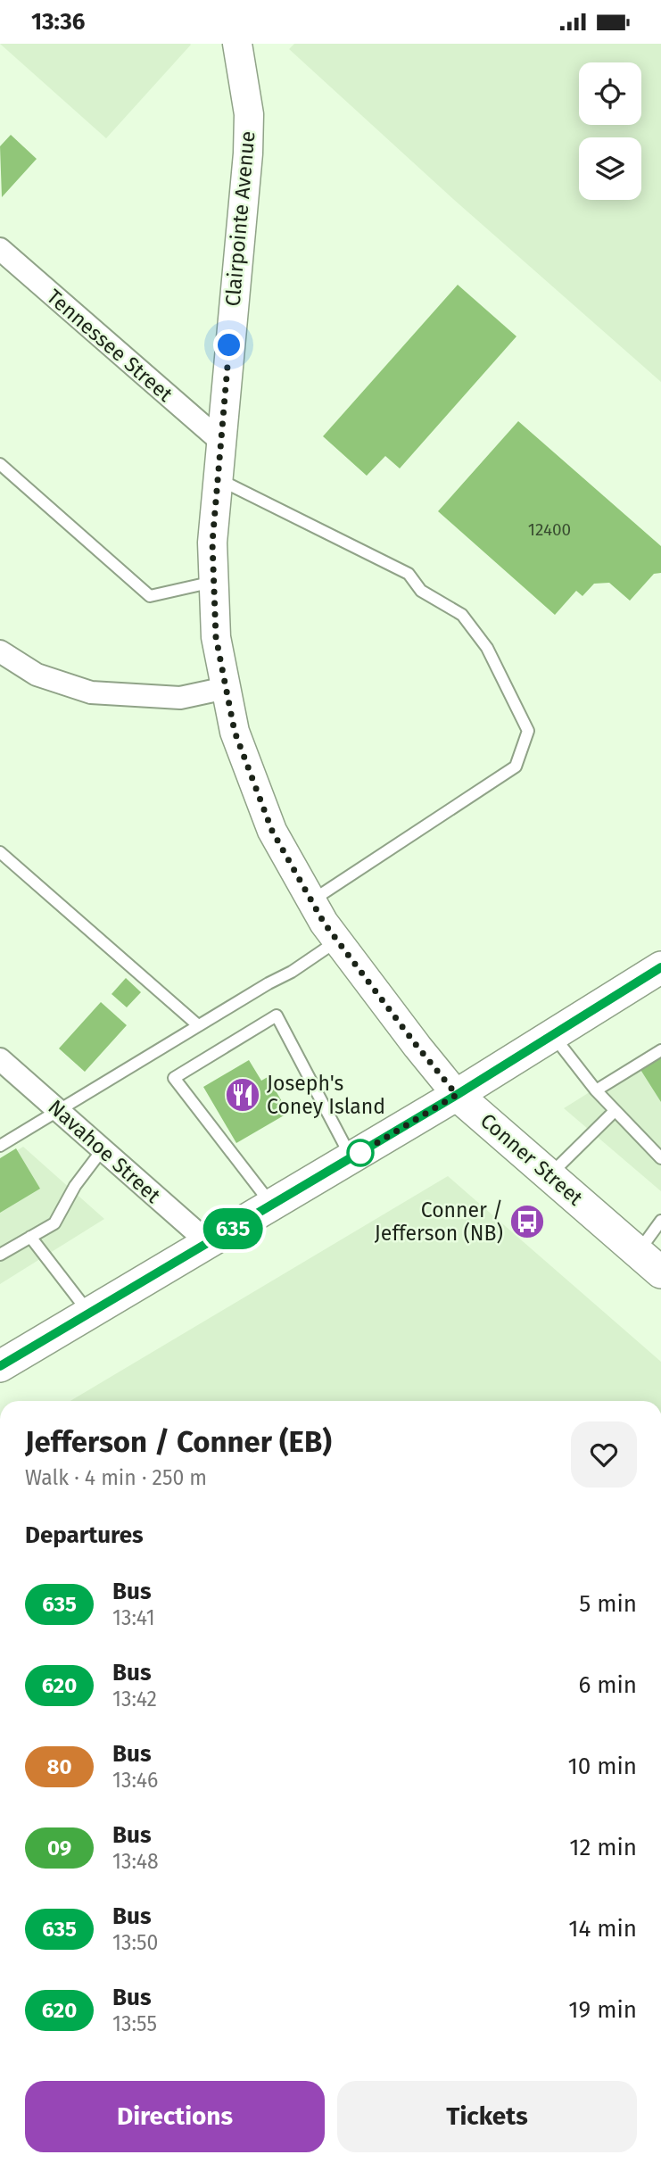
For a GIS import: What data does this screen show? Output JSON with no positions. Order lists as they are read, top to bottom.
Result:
{
  "streets": {
    "main road": ["Conner Street"],
    "street": ["Clairpointe Avenue", "Tennessee Street", "Navahoe Street"]
  },
  "crossings": [
    ["Clairpointe Avenue", "Tennessee Street"],
    ["Clairpointe Avenue", "Conner Street"]
  ],
  "places": {
    "restaurant": ["Joseph's Coney Island"],
    "bus stop": ["Conner / Jefferson (NB)"]
  },
  "lines": ["bus line 635"],
  "house_numbers": ["12400"],
  "page": {
    "status": "13:36",
    "on_map": "635",
    "heading": [
      ["Jefferson / Conner (EB)", "Walk · 4 min · 250 m"],
      "Departures"
    ],
    "list": [
      {
        "mark": "635",
        "name": "Bus",
        "note": "13:41",
        "value": "5 min"
      },
      {
        "mark": "620",
        "name": "Bus",
        "note": "13:42",
        "value": "6 min"
      },
      {
        "mark": "80",
        "name": "Bus",
        "note": "13:46",
        "value": "10 min"
      },
      {
        "mark": "09",
        "name": "Bus",
        "note": "13:48",
        "value": "12 min"
      },
      {
        "mark": "635",
        "name": "Bus",
        "note": "13:50",
        "value": "14 min"
      },
      {
        "mark": "620",
        "name": "Bus",
        "note": "13:55",
        "value": "19 min"
      }
    ],
    "buttons": ["Directions", "Tickets"]
  }
}
